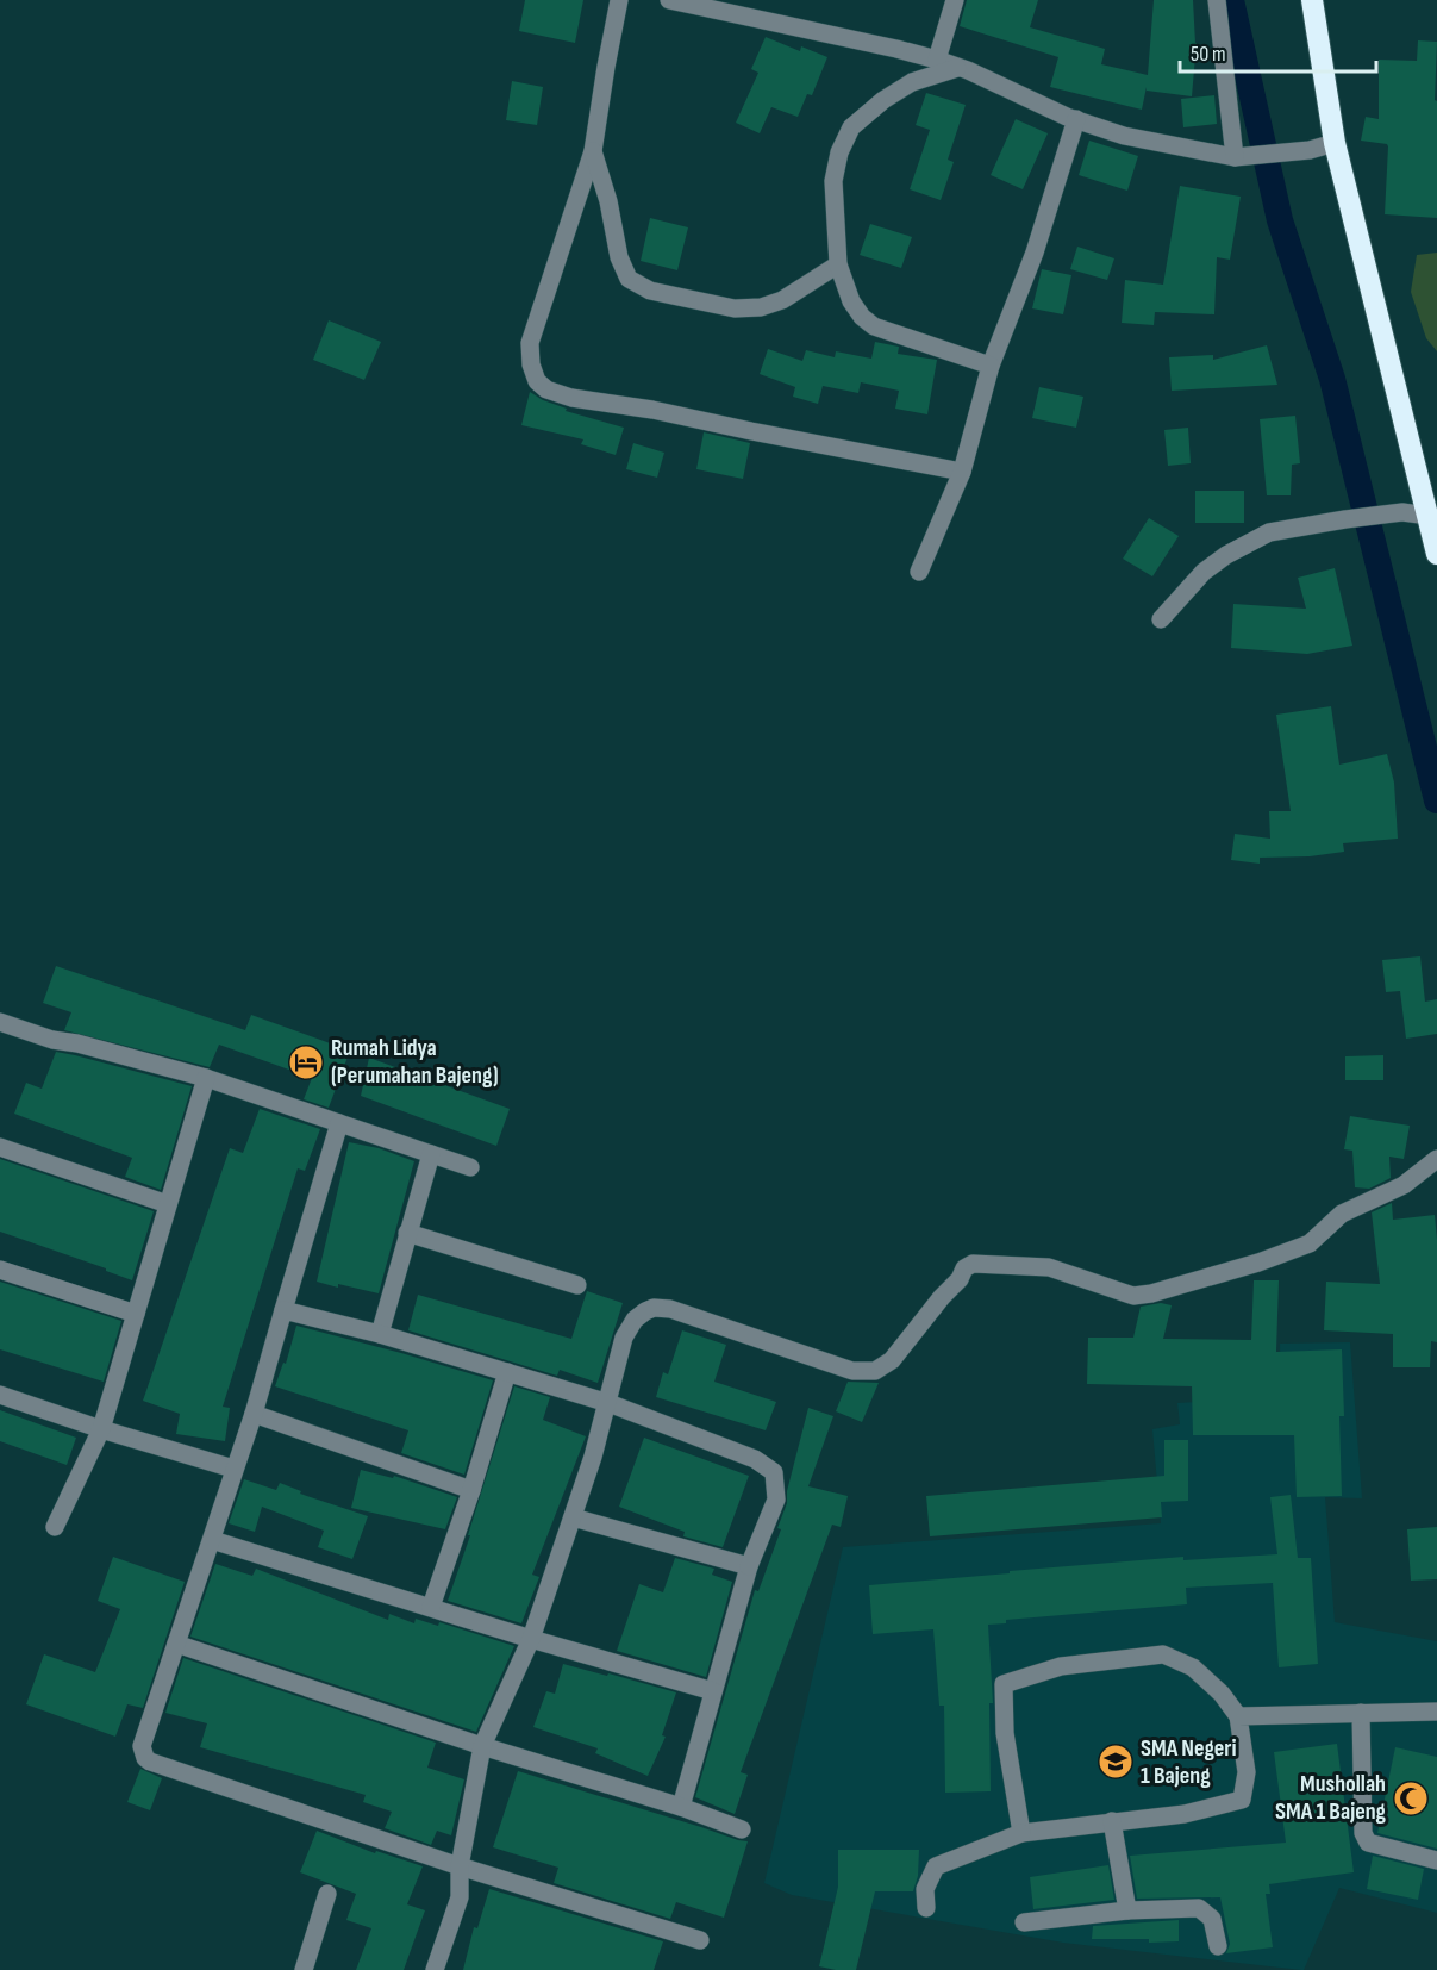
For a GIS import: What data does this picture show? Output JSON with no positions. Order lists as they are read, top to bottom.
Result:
{
  "places": {
    "hotel": ["Rumah Lidya (Perumahan Bajeng)"],
    "school or university": ["SMA Negeri 1 Bajeng"],
    "mosque": ["Mushollah SMA 1 Bajeng"]
  },
  "scale_bar": "50 m"
}
